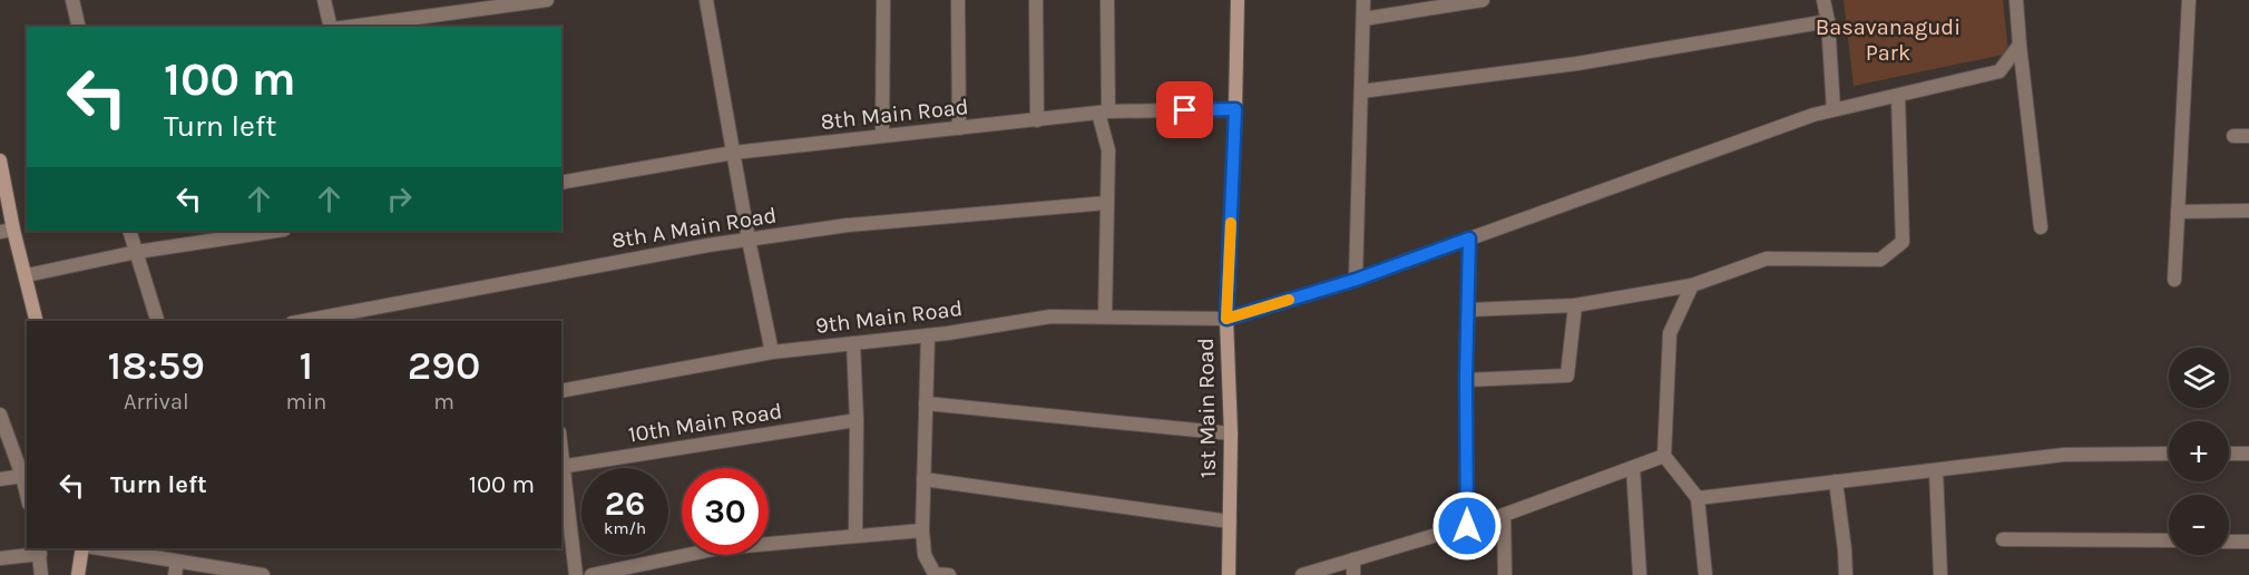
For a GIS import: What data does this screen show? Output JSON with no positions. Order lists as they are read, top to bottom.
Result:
{
  "streets": {
    "street": [
      "8th Main Road",
      "8th A Main Road",
      "9th Main Road",
      "1st Main Road",
      "10th Main Road"
    ]
  },
  "crossings": [
    ["8th Main Road", "1st Main Road"],
    ["9th Main Road", "1st Main Road"]
  ],
  "parks": ["Basavanagudi Park"],
  "page": {
    "turn": ["100 m", "Turn left"],
    "eta": [
      "18:59",
      "Arrival",
      "1",
      "min",
      "290",
      "m"
    ],
    "map_buttons": ["+", "−"],
    "list": [
      {
        "name": "Turn left",
        "value": "100 m"
      }
    ],
    "speed": "26 km/h",
    "limit": "30"
  }
}
